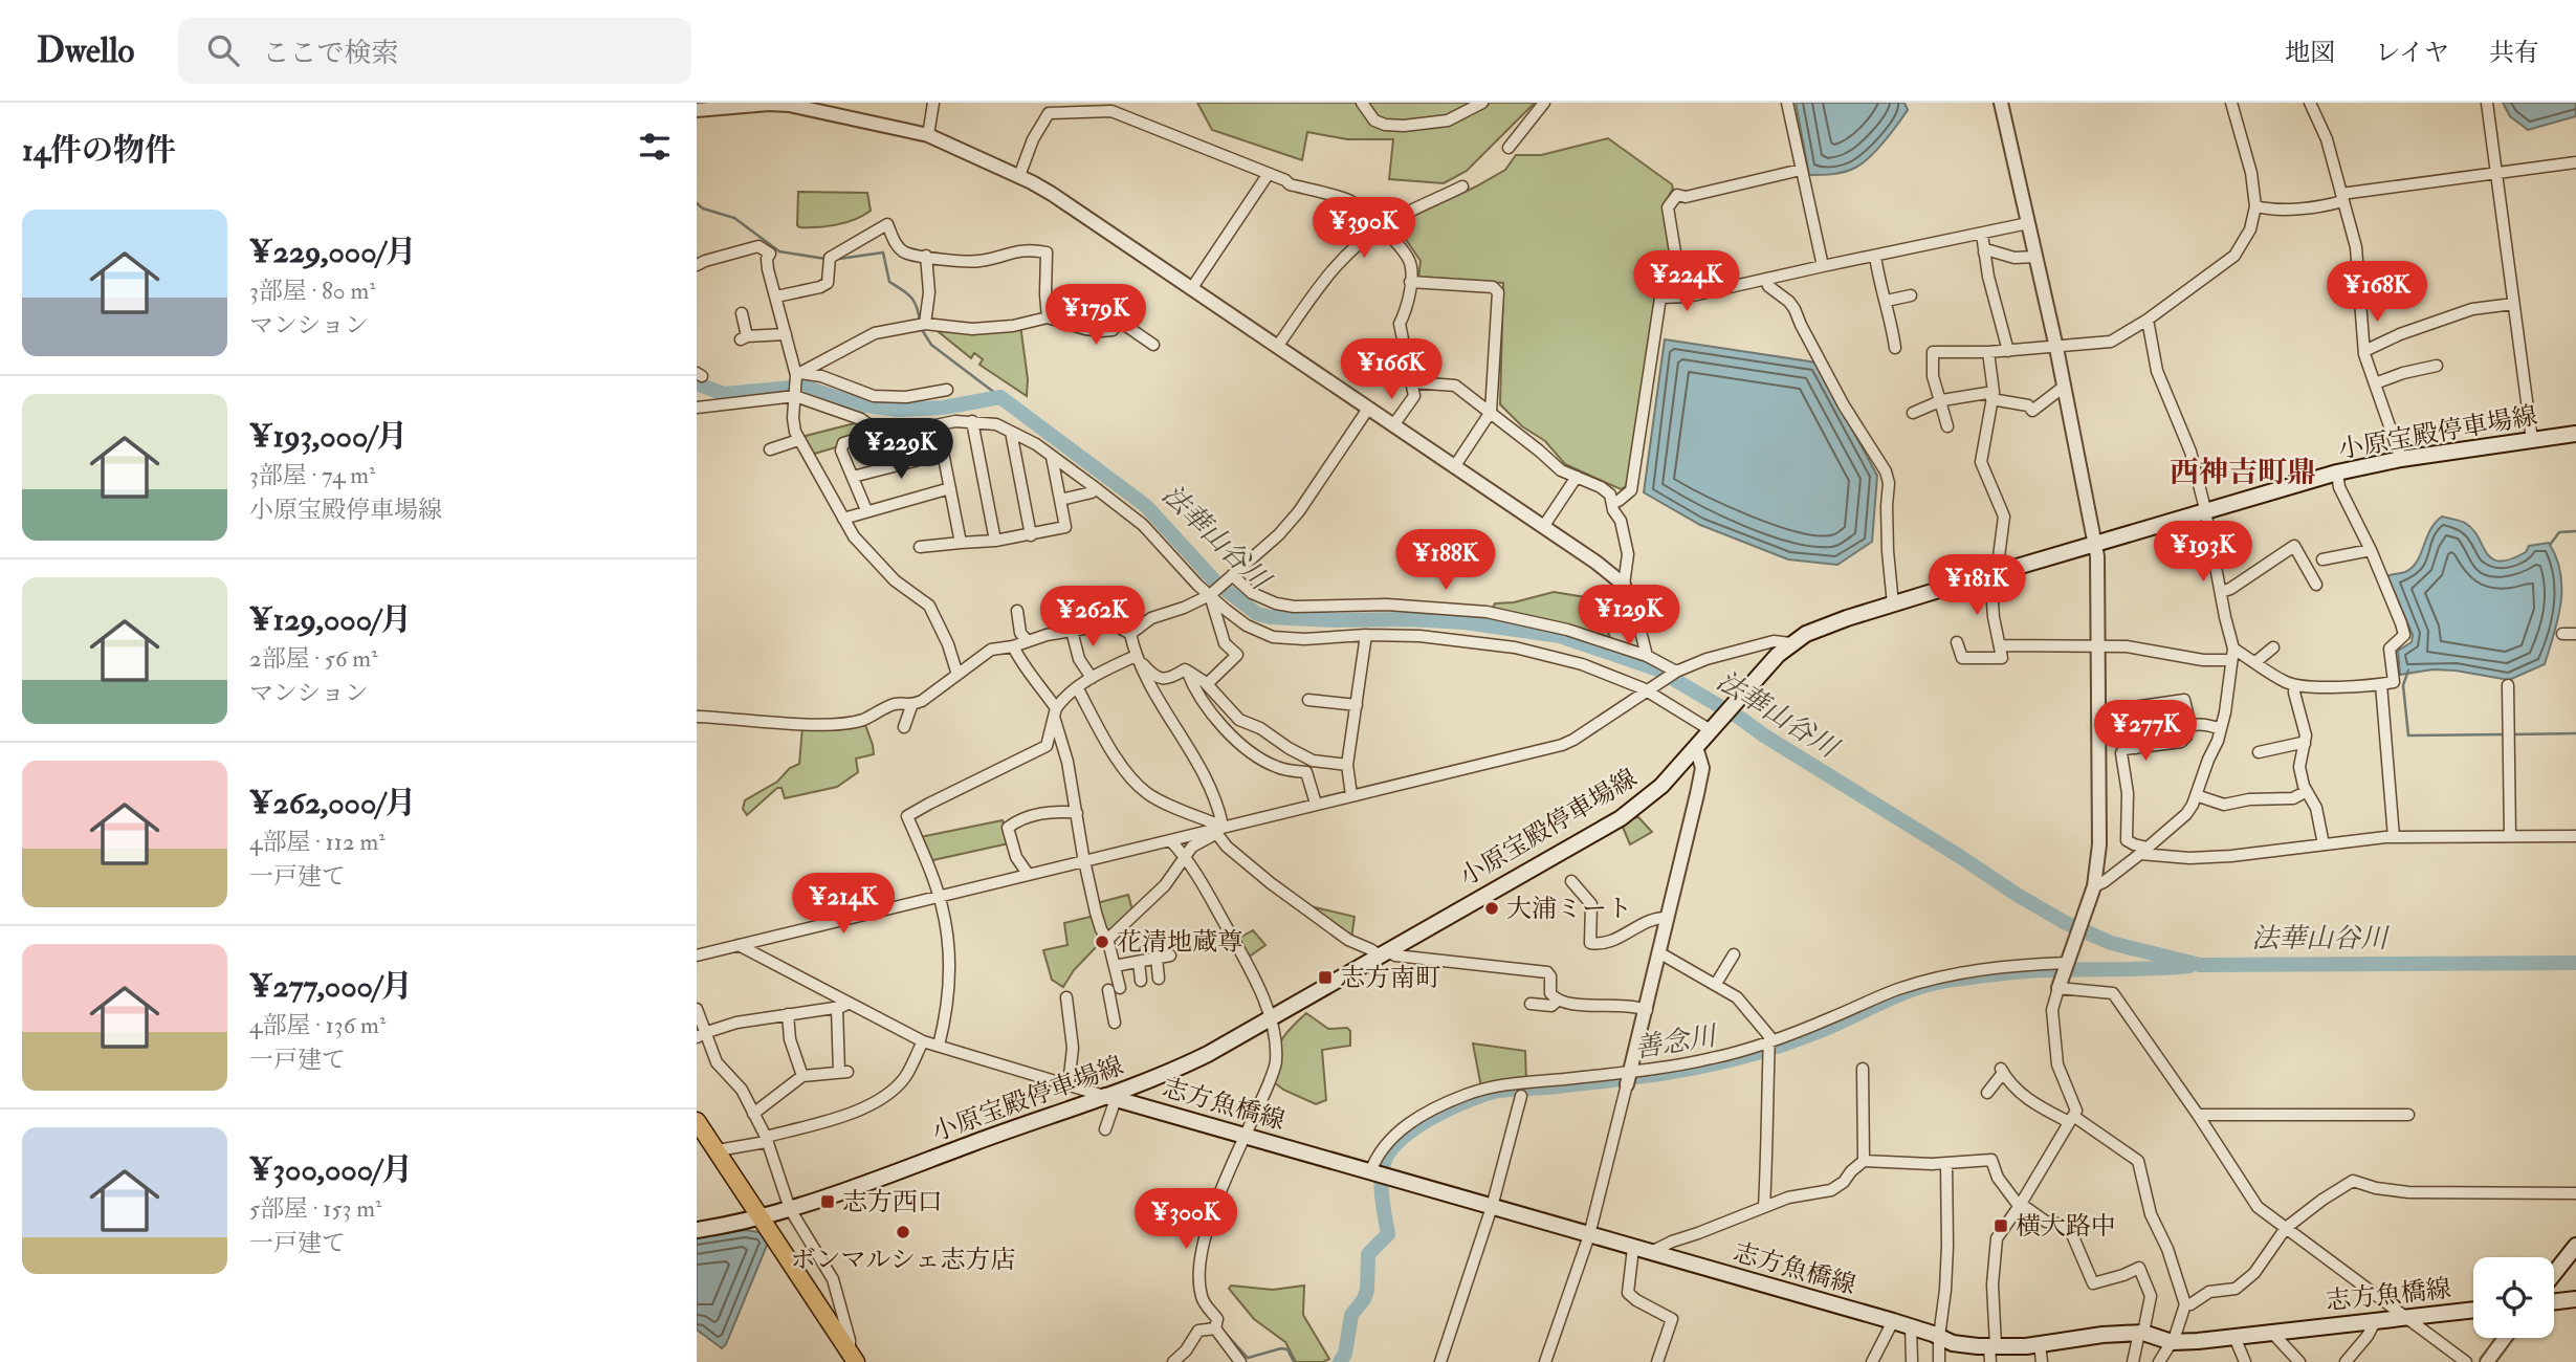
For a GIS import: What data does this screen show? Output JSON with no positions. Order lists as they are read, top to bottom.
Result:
{
  "streets": {
    "main road": ["小原宝殿停車場線", "志方魚橋線"]
  },
  "crossings": [
    ["小原宝殿停車場線", "志方魚橋線"]
  ],
  "districts": ["西神吉町鼎"],
  "water": ["法華山谷川", "善念川"],
  "places": {
    "other": ["大浦ミート", "花清地蔵尊", "ボンマルシェ志方店"],
    "transit": ["志方南町", "志方西口", "横大路中"]
  },
  "page": {
    "header": "Dwello",
    "search": "ここで検索",
    "nav": ["地図", "レイヤ", "共有"],
    "heading": "14件の物件",
    "list": [
      {
        "name": "¥229,000/月",
        "note": "3部屋 · 80 m² · マンション"
      },
      {
        "name": "¥193,000/月",
        "note": "3部屋 · 74 m² · 小原宝殿停車場線"
      },
      {
        "name": "¥129,000/月",
        "note": "2部屋 · 56 m² · マンション"
      },
      {
        "name": "¥262,000/月",
        "note": "4部屋 · 112 m² · 一戸建て"
      },
      {
        "name": "¥277,000/月",
        "note": "4部屋 · 136 m² · 一戸建て"
      },
      {
        "name": "¥300,000/月",
        "note": "5部屋 · 153 m² · 一戸建て"
      }
    ],
    "price": [
      "¥390K",
      "¥224K",
      "¥168K",
      "¥179K",
      "¥166K",
      "¥229K",
      "¥193K",
      "¥188K",
      "¥181K",
      "¥129K",
      "¥262K",
      "¥277K",
      "¥214K",
      "¥300K"
    ]
  }
}
